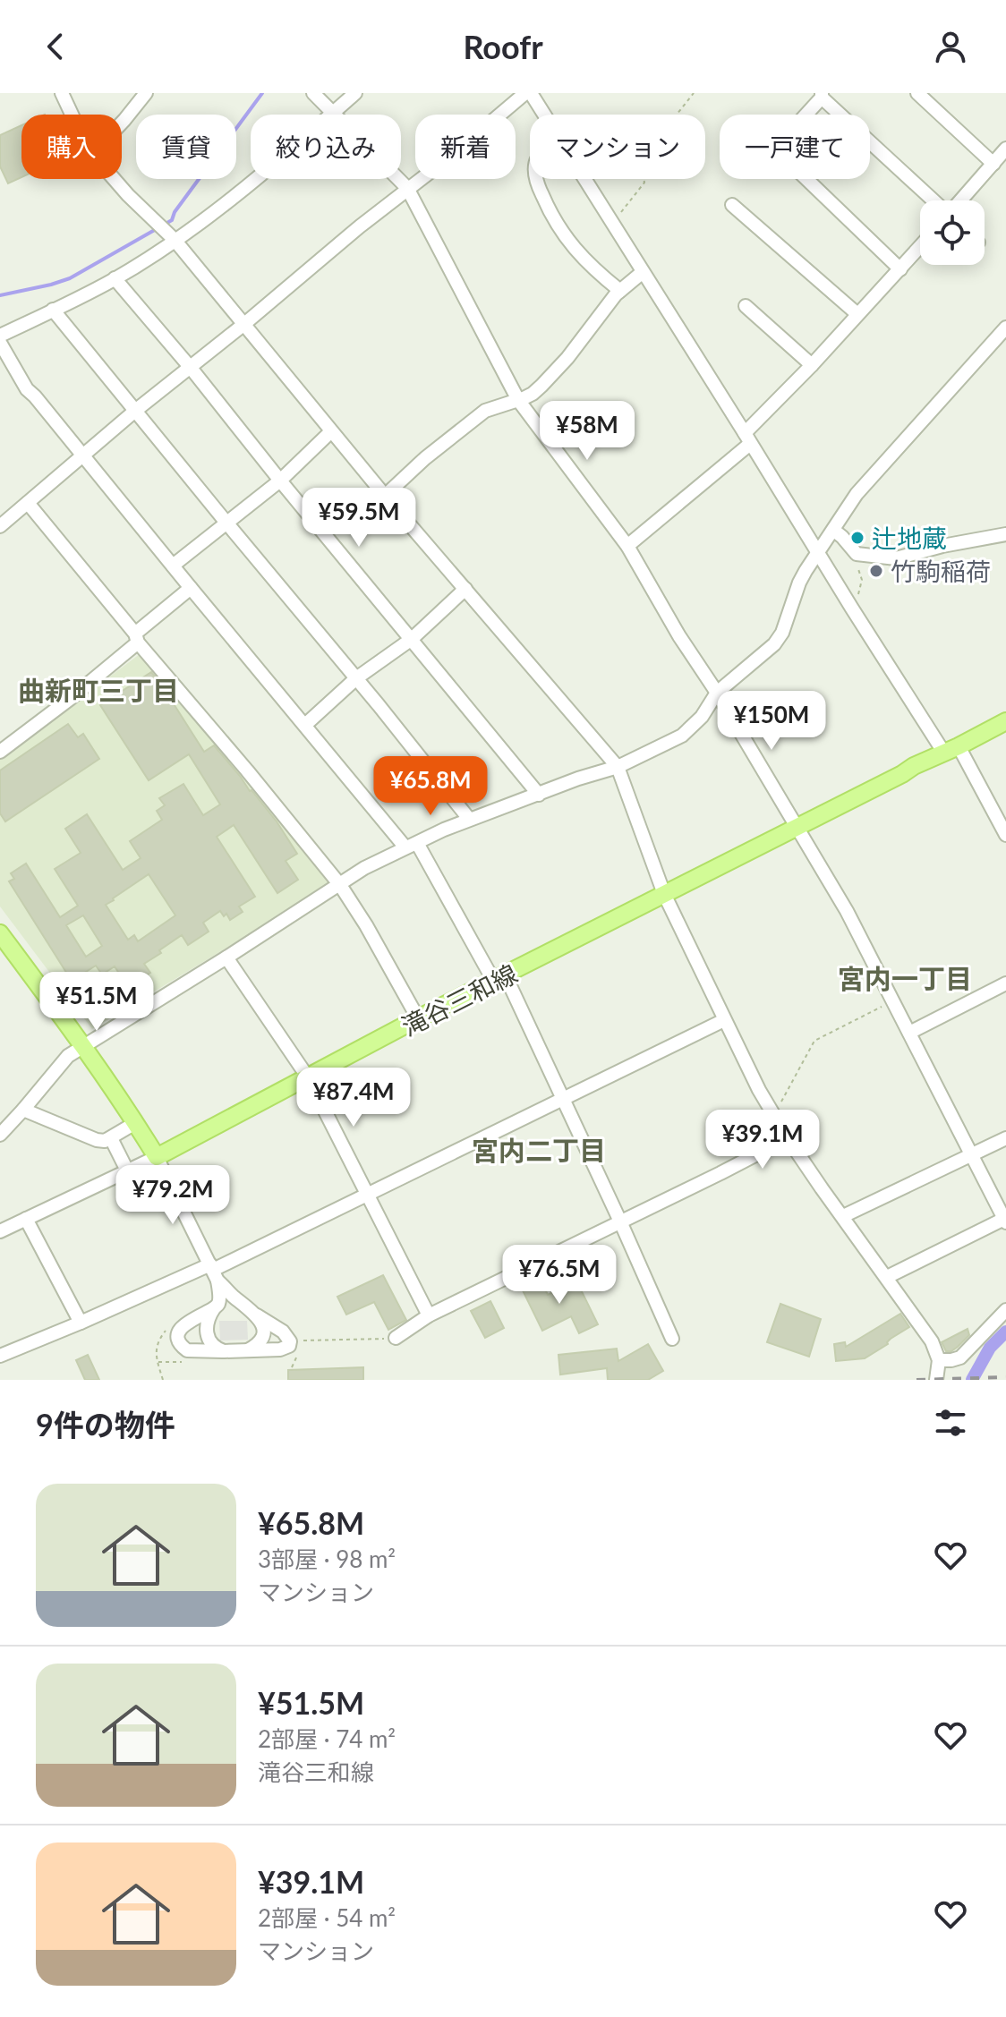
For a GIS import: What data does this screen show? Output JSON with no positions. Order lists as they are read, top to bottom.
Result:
{
  "streets": {
    "main road": ["滝谷三和線"]
  },
  "districts": ["曲新町三丁目", "宮内一丁目", "宮内二丁目"],
  "places": ["辻地蔵", "竹駒稲荷"],
  "page": {
    "header": "Roofr",
    "chip": [
      "購入",
      "賃貸",
      "絞り込み",
      "新着",
      "マンション",
      "一戸建て"
    ],
    "price": [
      "¥58M",
      "¥59.5M",
      "¥150M",
      "¥65.8M",
      "¥51.5M",
      "¥87.4M",
      "¥39.1M",
      "¥79.2M",
      "¥76.5M"
    ],
    "heading": "9件の物件",
    "list": [
      {
        "name": "¥65.8M",
        "note": "3部屋 · 98 m² · マンション"
      },
      {
        "name": "¥51.5M",
        "note": "2部屋 · 74 m² · 滝谷三和線"
      },
      {
        "name": "¥39.1M",
        "note": "2部屋 · 54 m² · マンション"
      }
    ]
  }
}
